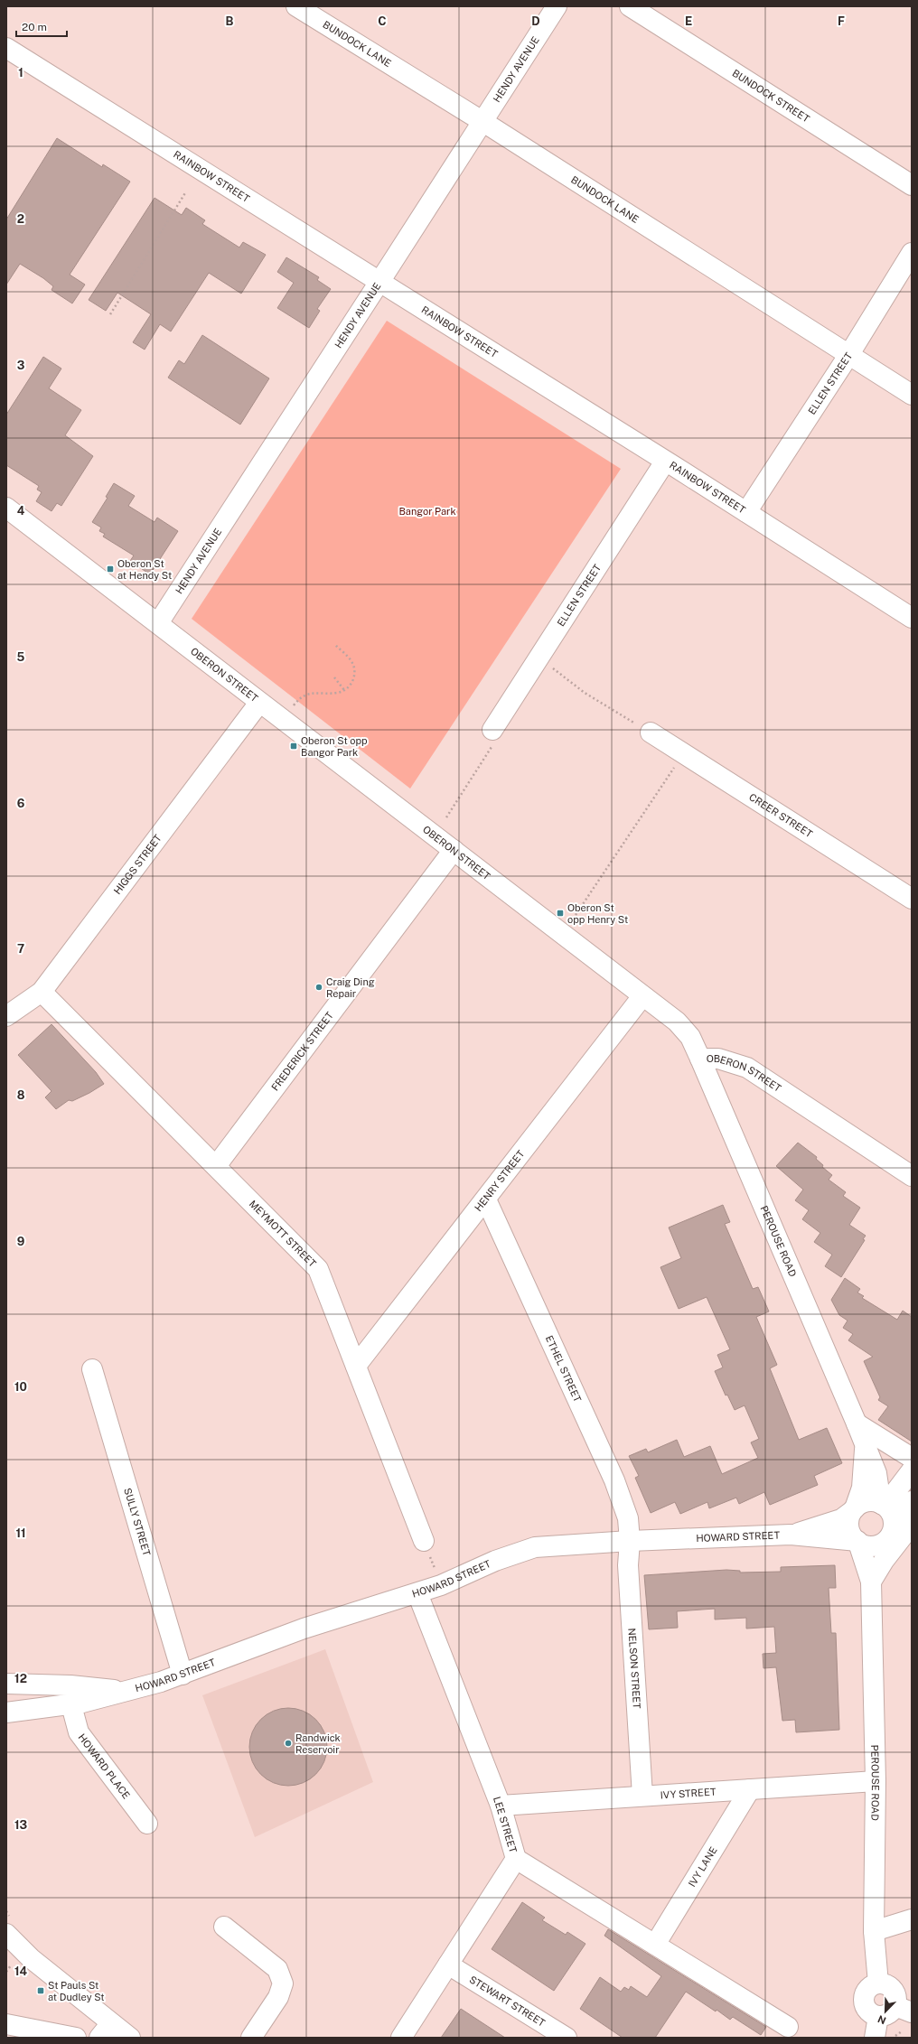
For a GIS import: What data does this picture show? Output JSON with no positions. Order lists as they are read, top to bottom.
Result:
{
  "streets": {
    "street": [
      "BUNDOCK LANE",
      "HENDY AVENUE",
      "BUNDOCK STREET",
      "RAINBOW STREET",
      "ELLEN STREET",
      "OBERON STREET",
      "CREER STREET",
      "HIGGS STREET",
      "FREDERICK STREET",
      "HENRY STREET",
      "MEYMOTT STREET",
      "PEROUSE ROAD",
      "ETHEL STREET",
      "SULLY STREET",
      "HOWARD STREET",
      "NELSON STREET",
      "HOWARD PLACE",
      "IVY STREET",
      "LEE STREET",
      "IVY LANE",
      "STEWART STREET"
    ]
  },
  "crossings": [
    ["BUNDOCK LANE", "HENDY AVENUE"],
    ["BUNDOCK LANE", "ELLEN STREET"],
    ["HENDY AVENUE", "RAINBOW STREET"],
    ["HENDY AVENUE", "OBERON STREET"],
    ["RAINBOW STREET", "ELLEN STREET"],
    ["OBERON STREET", "HIGGS STREET"],
    ["OBERON STREET", "FREDERICK STREET"],
    ["OBERON STREET", "HENRY STREET"],
    ["OBERON STREET", "PEROUSE ROAD"],
    ["HIGGS STREET", "MEYMOTT STREET"],
    ["FREDERICK STREET", "MEYMOTT STREET"],
    ["HENRY STREET", "MEYMOTT STREET"],
    ["HENRY STREET", "ETHEL STREET"],
    ["PEROUSE ROAD", "HOWARD STREET"],
    ["PEROUSE ROAD", "IVY STREET"],
    ["ETHEL STREET", "HOWARD STREET"],
    ["ETHEL STREET", "NELSON STREET"],
    ["SULLY STREET", "HOWARD STREET"],
    ["HOWARD STREET", "NELSON STREET"],
    ["HOWARD STREET", "HOWARD PLACE"],
    ["HOWARD STREET", "LEE STREET"],
    ["NELSON STREET", "IVY STREET"],
    ["IVY STREET", "LEE STREET"],
    ["IVY STREET", "IVY LANE"],
    ["LEE STREET", "STEWART STREET"]
  ],
  "parks": ["Bangor Park"],
  "places": {
    "transit": [
      "Oberon St at Hendy St",
      "Oberon St opp Bangor Park",
      "Oberon St opp Henry St",
      "St Pauls St at Dudley St"
    ],
    "other": ["Craig Ding Repair", "Randwick Reservoir"]
  },
  "scale_bar": "20 m",
  "north": "bottom left",
  "grid": {
    "columns": [
      "B",
      "C",
      "D",
      "E",
      "F"
    ],
    "rows": [
      "1",
      "2",
      "3",
      "4",
      "5",
      "6",
      "7",
      "8",
      "9",
      "10",
      "11",
      "12",
      "13",
      "14"
    ]
  }
}
